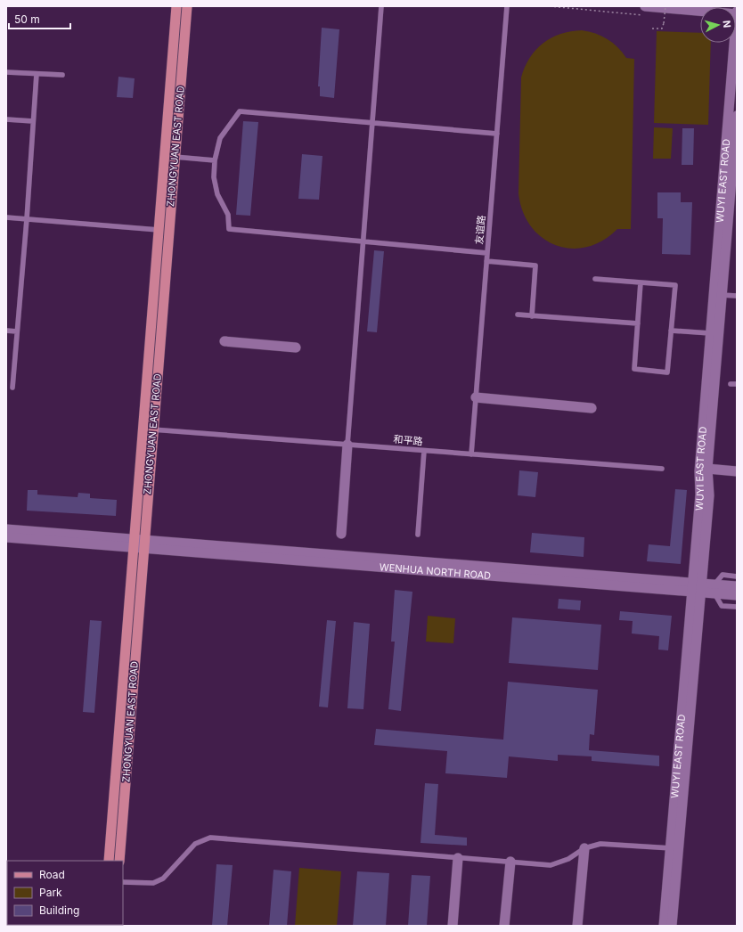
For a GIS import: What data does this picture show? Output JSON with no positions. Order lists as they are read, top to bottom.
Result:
{
  "streets": {
    "main road": ["ZHONGYUAN EAST ROAD"],
    "street": ["WUYI EAST ROAD", "WENHUA NORTH ROAD"],
    "lane": ["友谊路", "和平路"]
  },
  "crossings": [
    ["ZHONGYUAN EAST ROAD", "和平路"],
    ["ZHONGYUAN EAST ROAD", "WENHUA NORTH ROAD"],
    ["WUYI EAST ROAD", "WENHUA NORTH ROAD"],
    ["友谊路", "和平路"]
  ],
  "legend": ["Road", "Park", "Building"],
  "scale_bar": "50 m",
  "north": "right"
}
